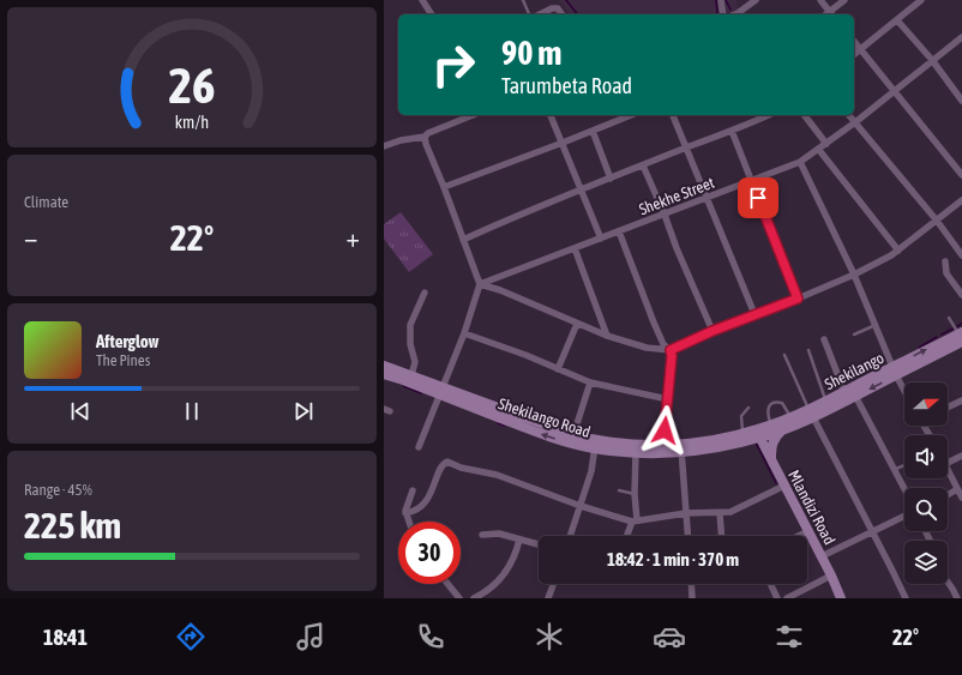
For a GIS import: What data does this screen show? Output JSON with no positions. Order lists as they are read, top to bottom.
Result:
{
  "streets": {
    "main road": ["Shekilango", "Shekilango Road", "Mlandizi Road"],
    "street": ["Shekhe Street"]
  },
  "crossings": [
    ["Shekilango", "Shekilango Road"],
    ["Shekilango", "Mlandizi Road"],
    ["Shekilango Road", "Mlandizi Road"]
  ],
  "north": "right",
  "page": {
    "turn": ["90 m", "Tarumbeta Road"],
    "tile": [
      "Climate",
      ["Range · 45%", "225 km"]
    ],
    "heat": ["−", "22°", "+"],
    "song": ["Afterglow", "The Pines"],
    "limit": "30",
    "trip": "18:42 · 1 min · 370 m",
    "tabs": ["18:41", "22°"],
    "gauge": ["26", "km/h"]
  }
}
